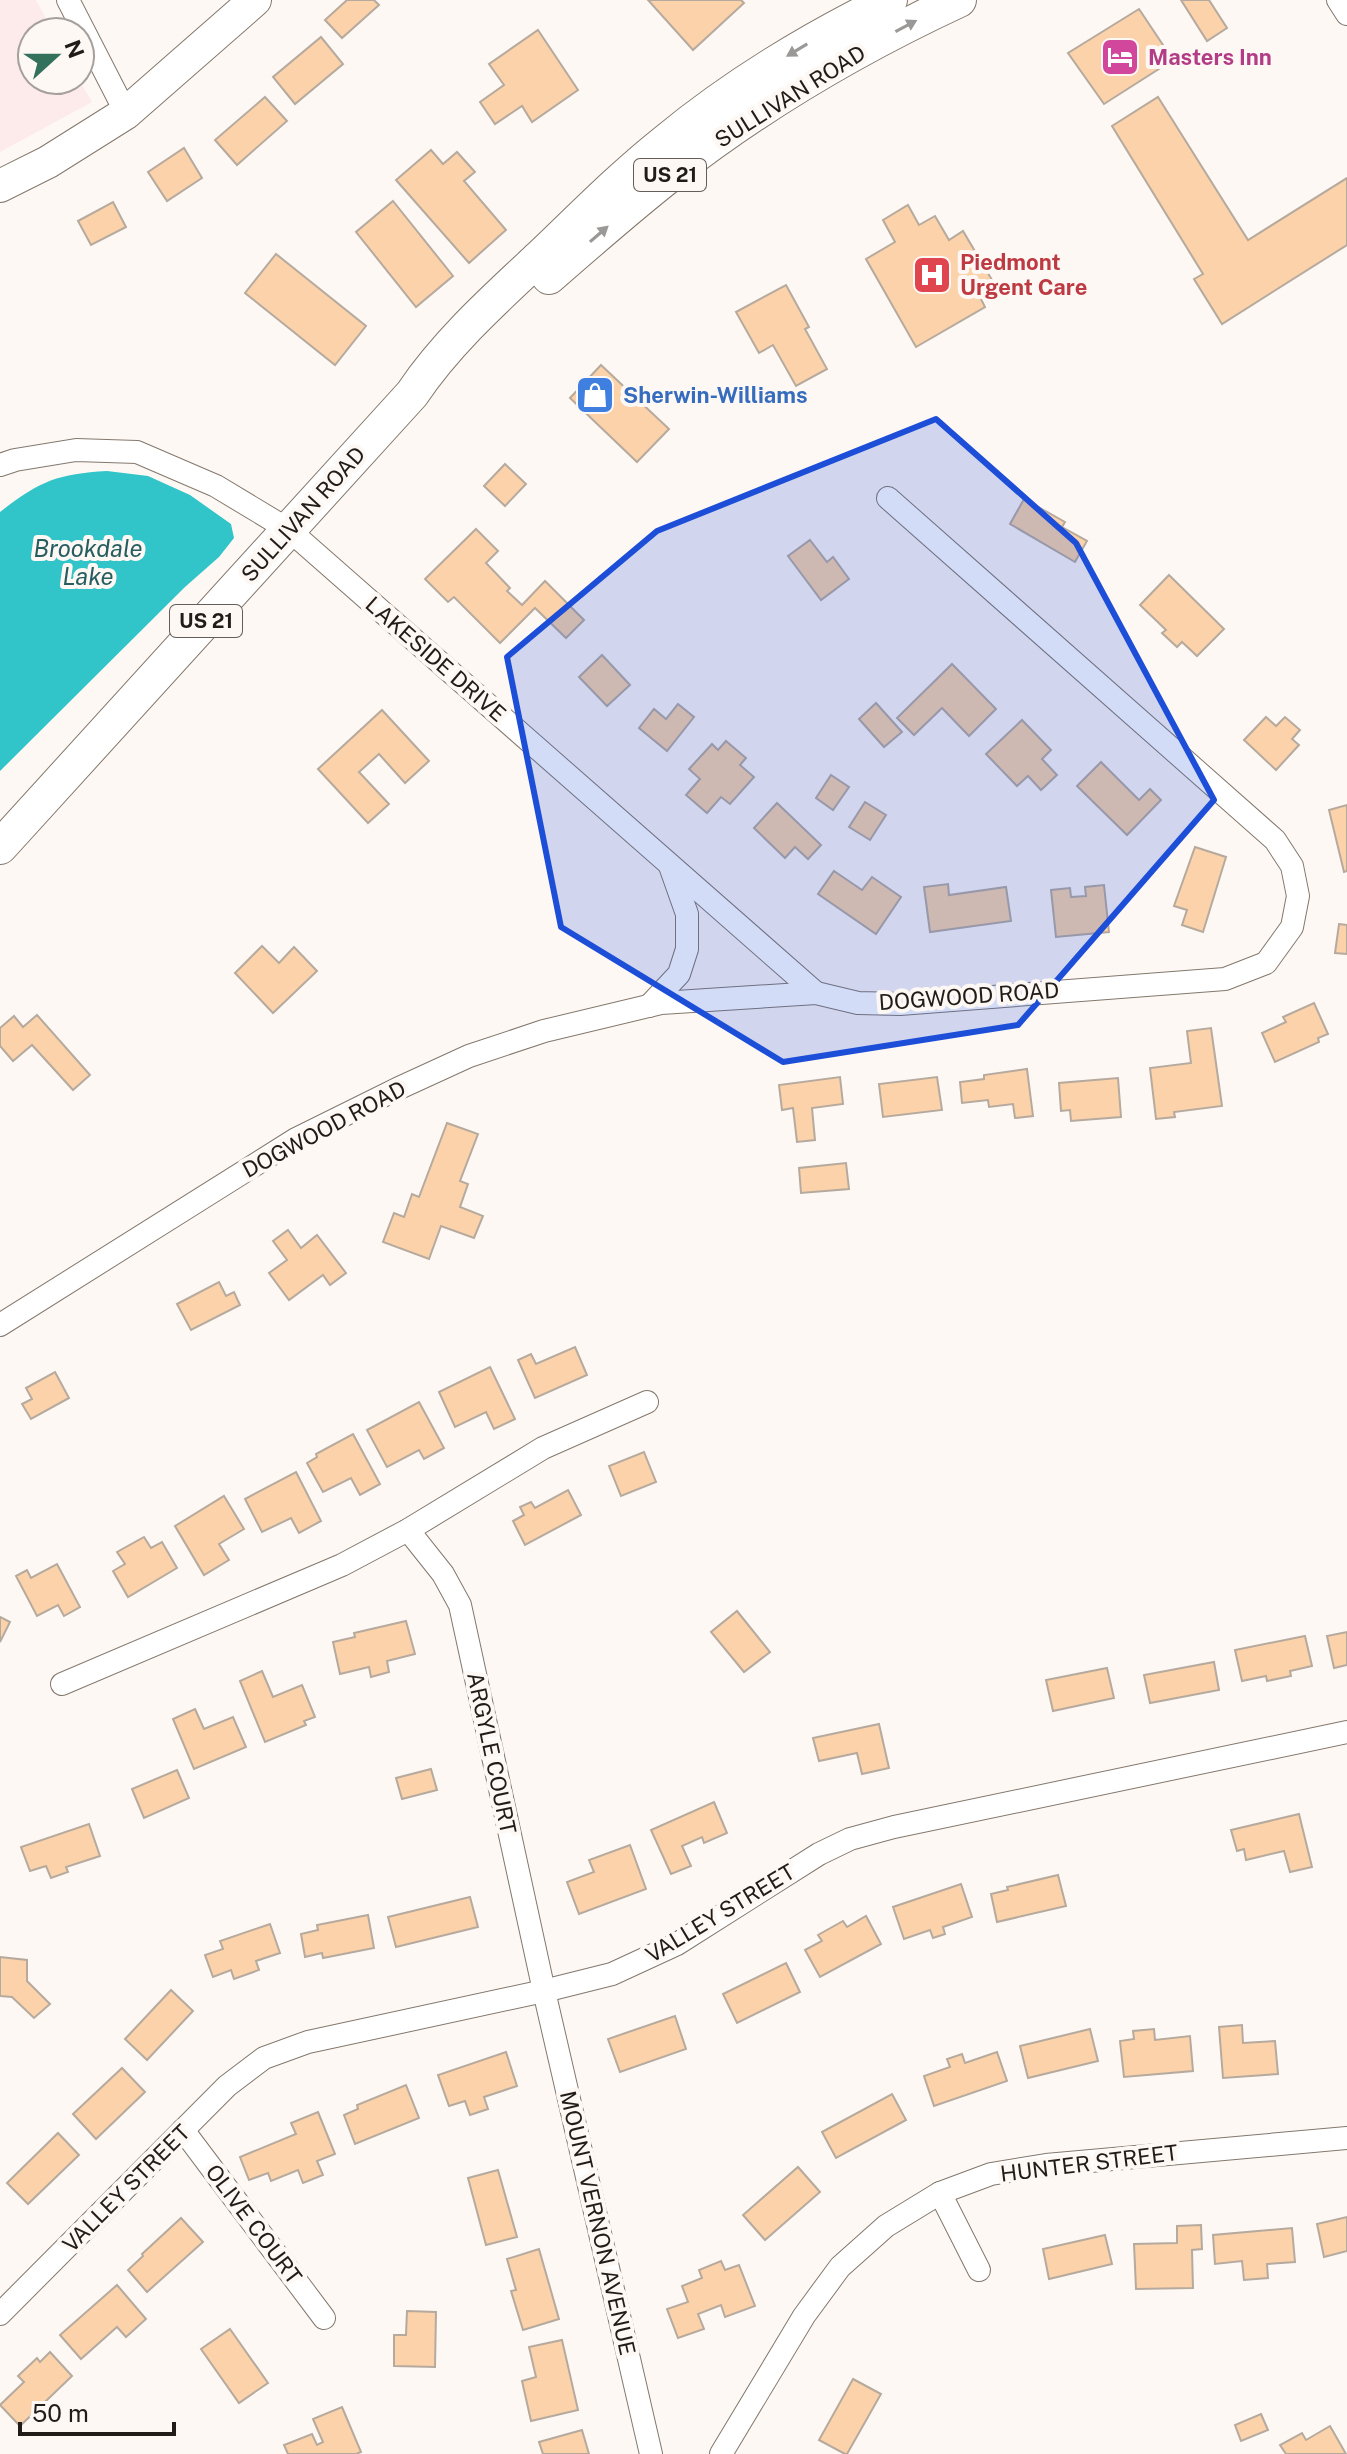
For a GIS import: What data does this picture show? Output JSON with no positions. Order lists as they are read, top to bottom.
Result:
{
  "streets": {
    "main road": ["SULLIVAN ROAD", "US 21"],
    "street": [
      "LAKESIDE DRIVE",
      "DOGWOOD ROAD",
      "ARGYLE COURT",
      "VALLEY STREET",
      "HUNTER STREET",
      "MOUNT VERNON AVENUE",
      "OLIVE COURT"
    ]
  },
  "crossings": [
    ["SULLIVAN ROAD", "LAKESIDE DRIVE"],
    ["LAKESIDE DRIVE", "DOGWOOD ROAD"],
    ["ARGYLE COURT", "VALLEY STREET"],
    ["ARGYLE COURT", "MOUNT VERNON AVENUE"],
    ["VALLEY STREET", "MOUNT VERNON AVENUE"],
    ["VALLEY STREET", "OLIVE COURT"]
  ],
  "water": ["Brookdale Lake"],
  "places": {
    "hotel": ["Masters Inn"],
    "hospital": ["Piedmont Urgent Care"],
    "shop": ["Sherwin-Williams"]
  },
  "scale_bar": "50 m",
  "north": "right"
}
